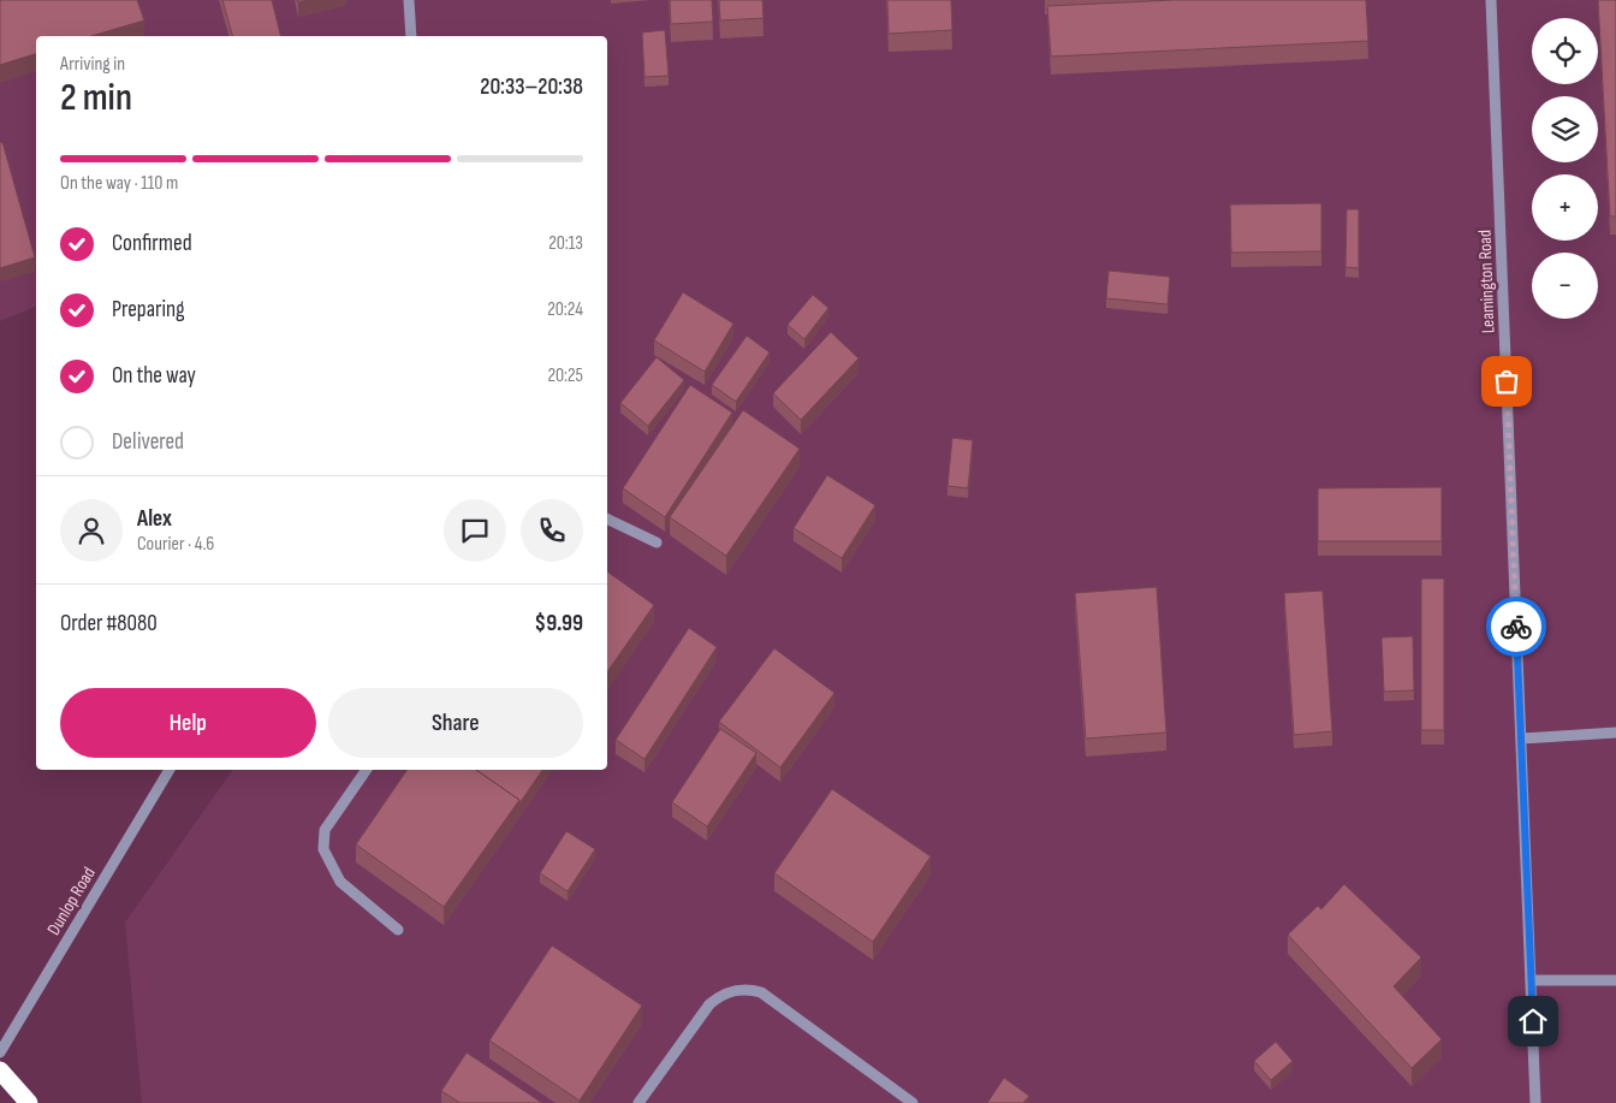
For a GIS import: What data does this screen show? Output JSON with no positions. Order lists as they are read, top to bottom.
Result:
{
  "streets": {
    "street": ["Leamington Road", "Dunlop Road"]
  },
  "page": {
    "map_buttons": ["+", "−"],
    "heading": ["2 min", "Arriving in", "20:33–20:38"],
    "panel": [
      "Alex",
      "Courier · 4.6",
      "Order #8080",
      "$9.99"
    ],
    "bar": "On the way · 110 m",
    "list": [
      ["Confirmed", "20:13"],
      ["Preparing", "20:24"],
      ["On the way", "20:25"],
      "Delivered"
    ],
    "buttons": ["Help", "Share"]
  }
}
